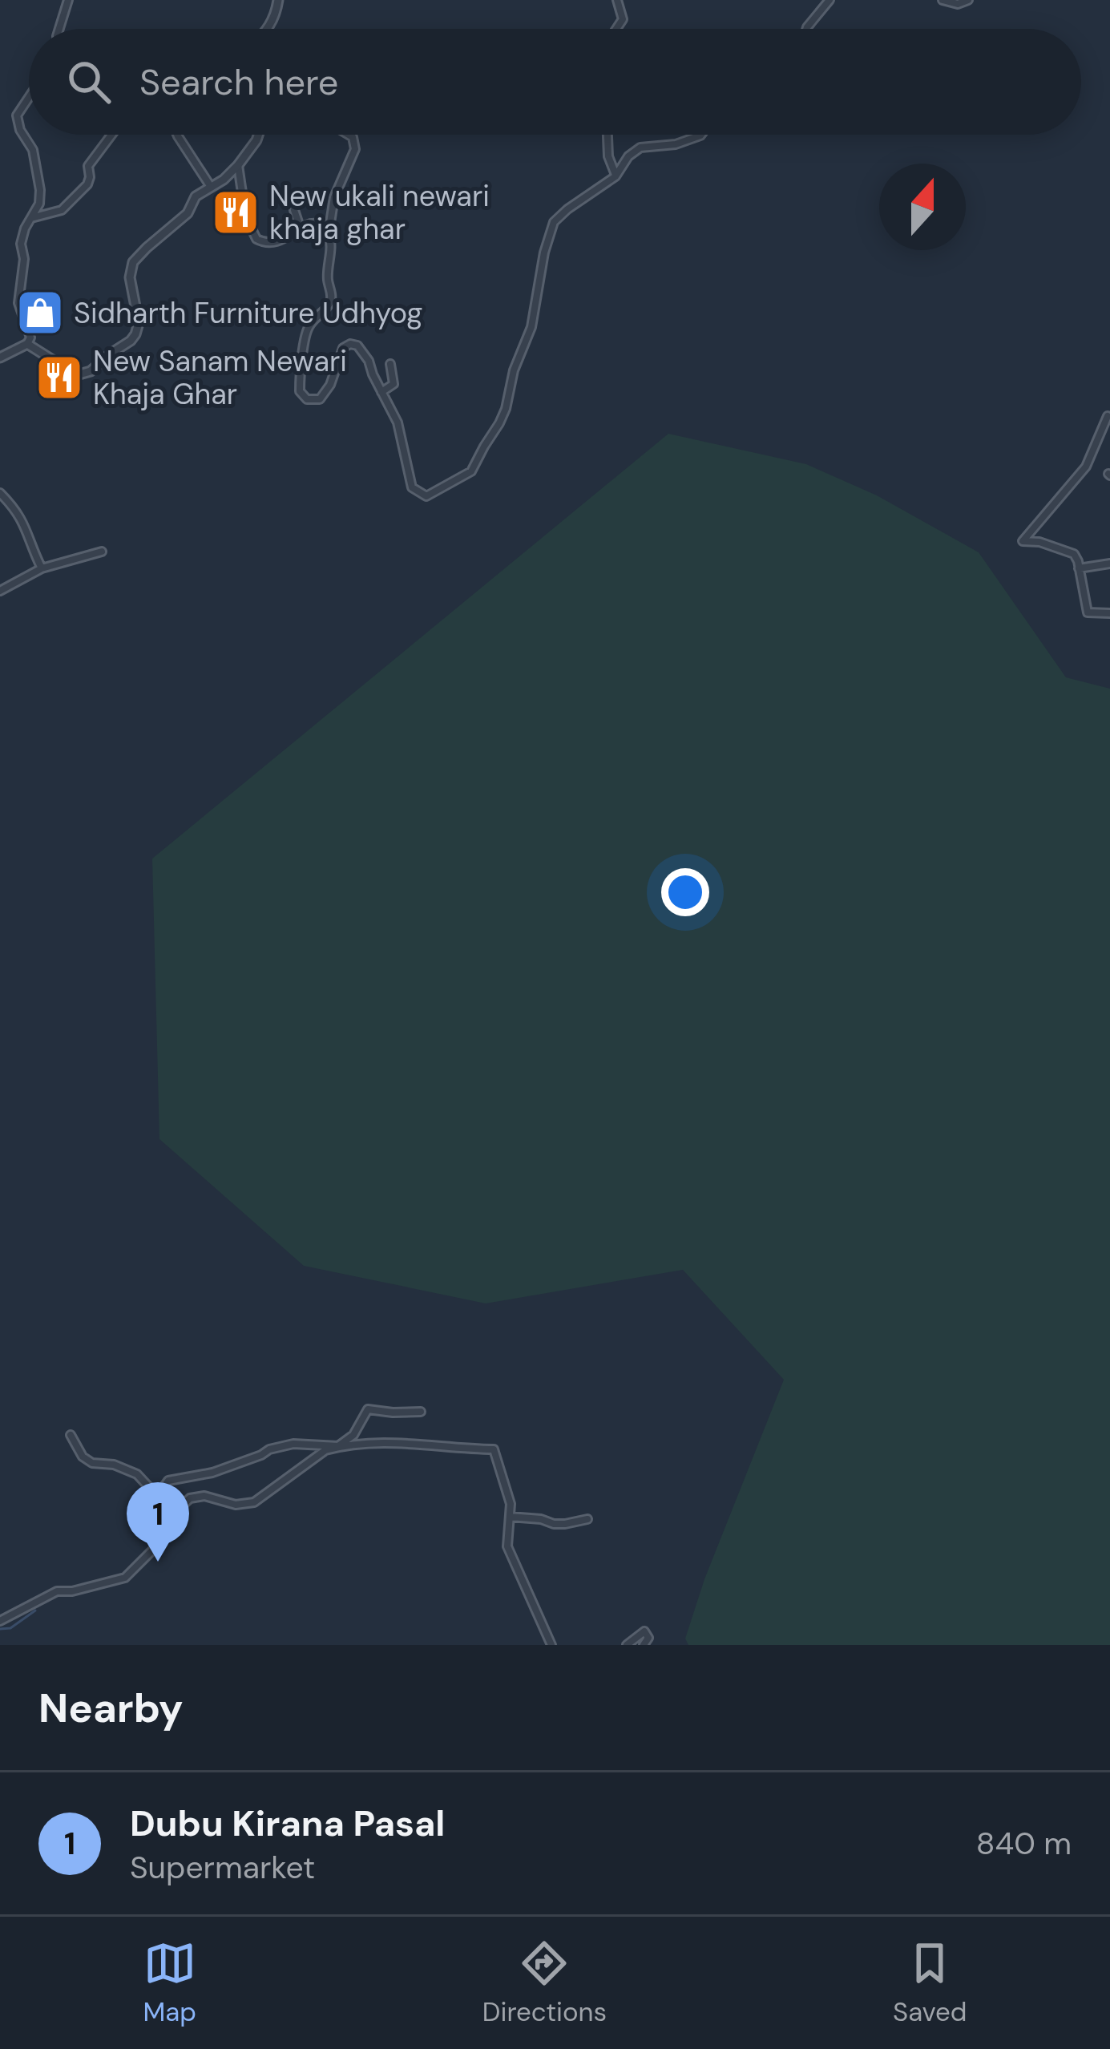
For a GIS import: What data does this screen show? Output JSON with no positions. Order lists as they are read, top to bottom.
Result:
{
  "places": {
    "restaurant": ["New ukali newari khaja ghar", "New Sanam Newari Khaja Ghar"],
    "shop": ["Sidharth Furniture Udhyog"]
  },
  "north": "top",
  "page": {
    "search": "Search here",
    "pins": "1",
    "heading": "Nearby",
    "list": [
      {
        "mark": "1",
        "name": "Dubu Kirana Pasal",
        "note": "Supermarket",
        "value": "840 m"
      }
    ],
    "nav": ["Map", "Directions", "Saved"]
  }
}
